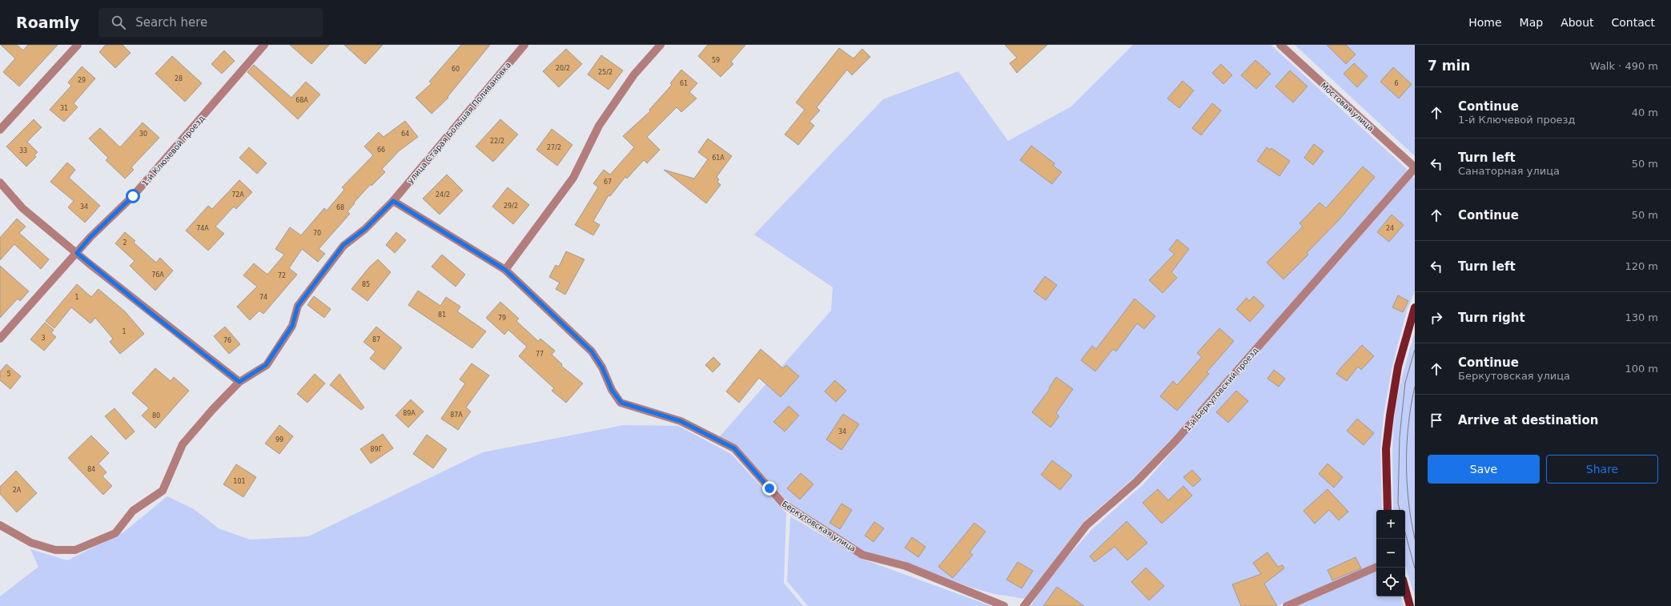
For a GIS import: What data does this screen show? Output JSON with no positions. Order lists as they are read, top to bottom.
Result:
{
  "streets": {
    "street": [
      "Мостовая улица",
      "улица Старая Большая Поливановка",
      "1-й Ключевой проезд",
      "1-й Беркутовский проезд",
      "Беркутовская улица"
    ]
  },
  "crossings": [
    ["Мостовая улица", "1-й Беркутовский проезд"]
  ],
  "house_numbers": [
    "59",
    "20/2",
    "60",
    "25/2",
    "28",
    "29",
    "61",
    "6",
    "68А",
    "31",
    "30",
    "64",
    "22/2",
    "27/2",
    "66",
    "33",
    "61А",
    "67",
    "72А",
    "24/2",
    "29/2",
    "34",
    "68",
    "74А",
    "24",
    "70",
    "2",
    "76А",
    "72",
    "85",
    "1",
    "74",
    "81",
    "79",
    "1",
    "3",
    "87",
    "76",
    "77",
    "5",
    "89А",
    "87А",
    "80",
    "34",
    "99",
    "89Г",
    "84",
    "101",
    "2А"
  ],
  "page": {
    "header": "Roamly",
    "search": "Search here",
    "nav": [
      "Home",
      "Map",
      "About",
      "Contact"
    ],
    "heading": ["7 min", "Walk · 490 m"],
    "list": [
      ["Continue", "1-й Ключевой проезд", "40 m"],
      ["Turn left", "Санаторная улица", "50 m"],
      ["Continue", "50 m"],
      ["Turn left", "120 m"],
      ["Turn right", "130 m"],
      ["Continue", "Беркутовская улица", "100 m"],
      "Arrive at destination"
    ],
    "buttons": ["Save", "Share"],
    "map_buttons": ["+", "−"]
  }
}
